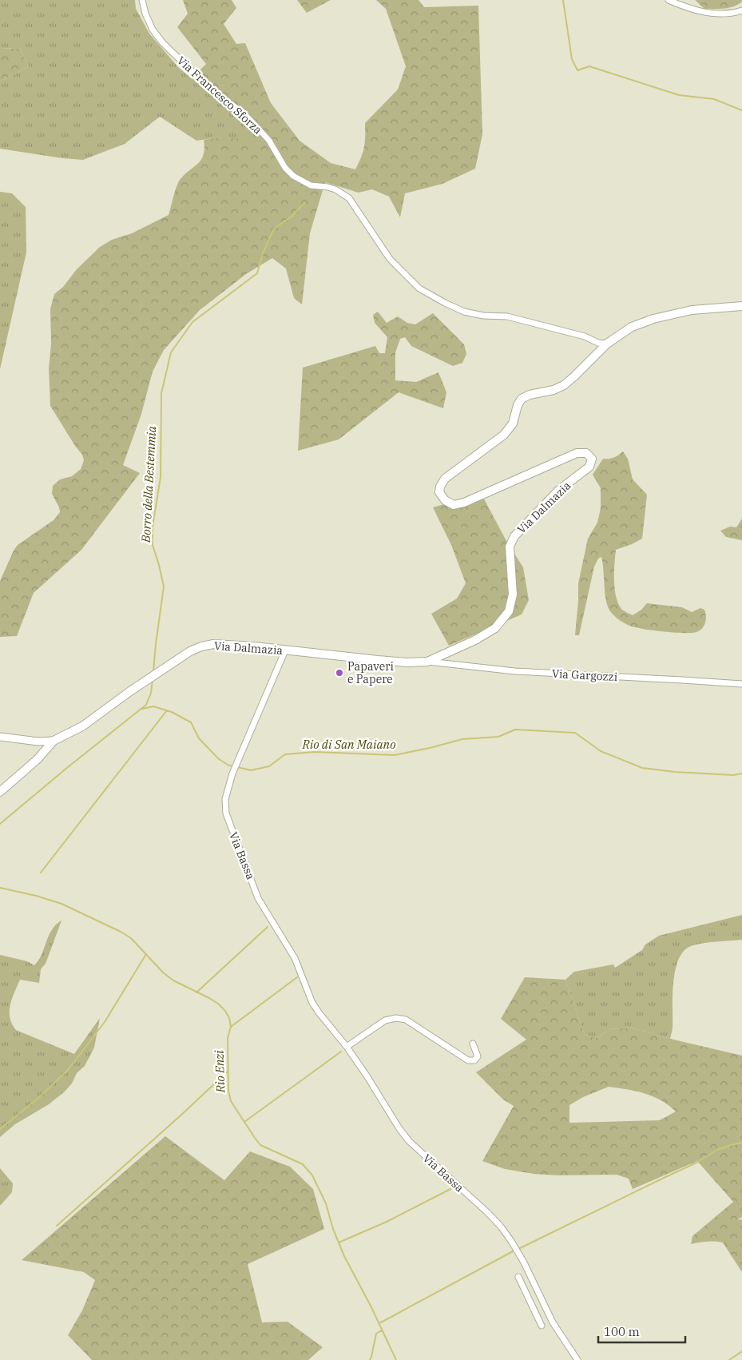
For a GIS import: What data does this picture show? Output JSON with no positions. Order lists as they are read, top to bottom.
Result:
{
  "streets": {
    "main road": ["Via Dalmazia"],
    "street": ["Via Francesco Sforza", "Via Gargozzi", "Via Bassa"]
  },
  "crossings": [
    ["Via Francesco Sforza", "Via Dalmazia"],
    ["Via Dalmazia", "Via Gargozzi"],
    ["Via Dalmazia", "Via Bassa"]
  ],
  "water": ["Borro della Bestemmia", "Rio di San Maiano", "Rio Enzi"],
  "places": ["Papaveri e Papere"],
  "scale_bar": "100 m"
}
